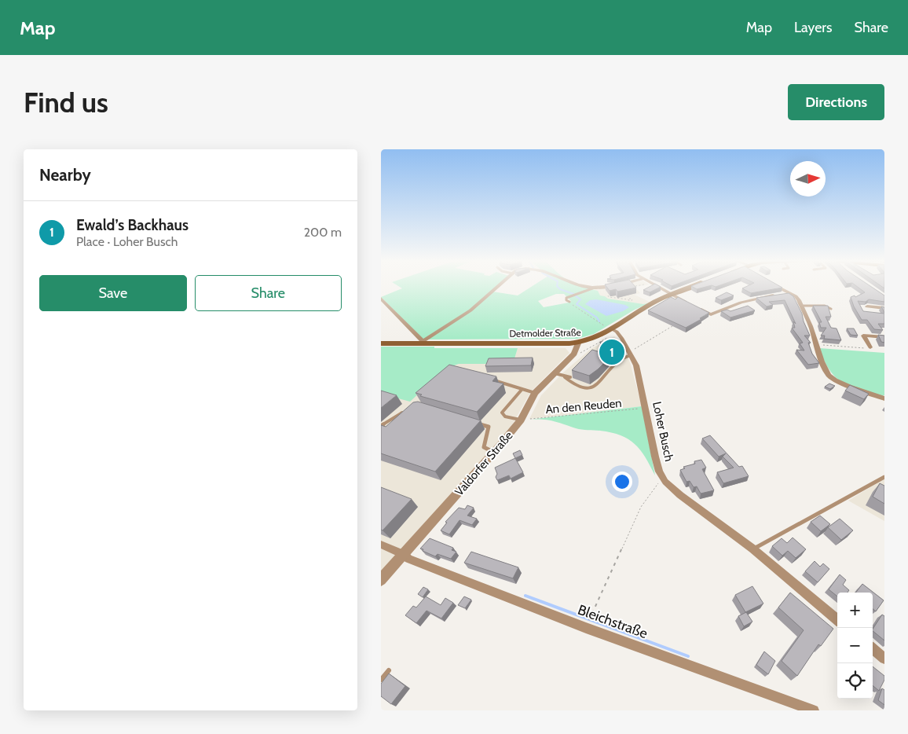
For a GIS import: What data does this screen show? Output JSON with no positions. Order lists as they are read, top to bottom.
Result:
{
  "streets": {
    "main road": ["Detmolder Straße"],
    "street": ["Loher Busch", "Valdorfer Straße", "Bleichstraße"],
    "path": ["An den Reuden"]
  },
  "crossings": [
    ["Detmolder Straße", "Loher Busch"],
    ["Detmolder Straße", "Valdorfer Straße"],
    ["An den Reuden", "Loher Busch"],
    ["An den Reuden", "Valdorfer Straße"],
    ["Valdorfer Straße", "Bleichstraße"]
  ],
  "north": "right",
  "page": {
    "header": "Map",
    "nav": ["Map", "Layers", "Share"],
    "buttons": [
      "Directions",
      ["Save", "Share"]
    ],
    "title": "Find us",
    "heading": "Nearby",
    "list": [
      {
        "mark": "1",
        "name": "Ewald’s Backhaus",
        "note": "Place · Loher Busch",
        "value": "200 m"
      }
    ],
    "pins": "1",
    "map_buttons": ["+", "−"]
  }
}
